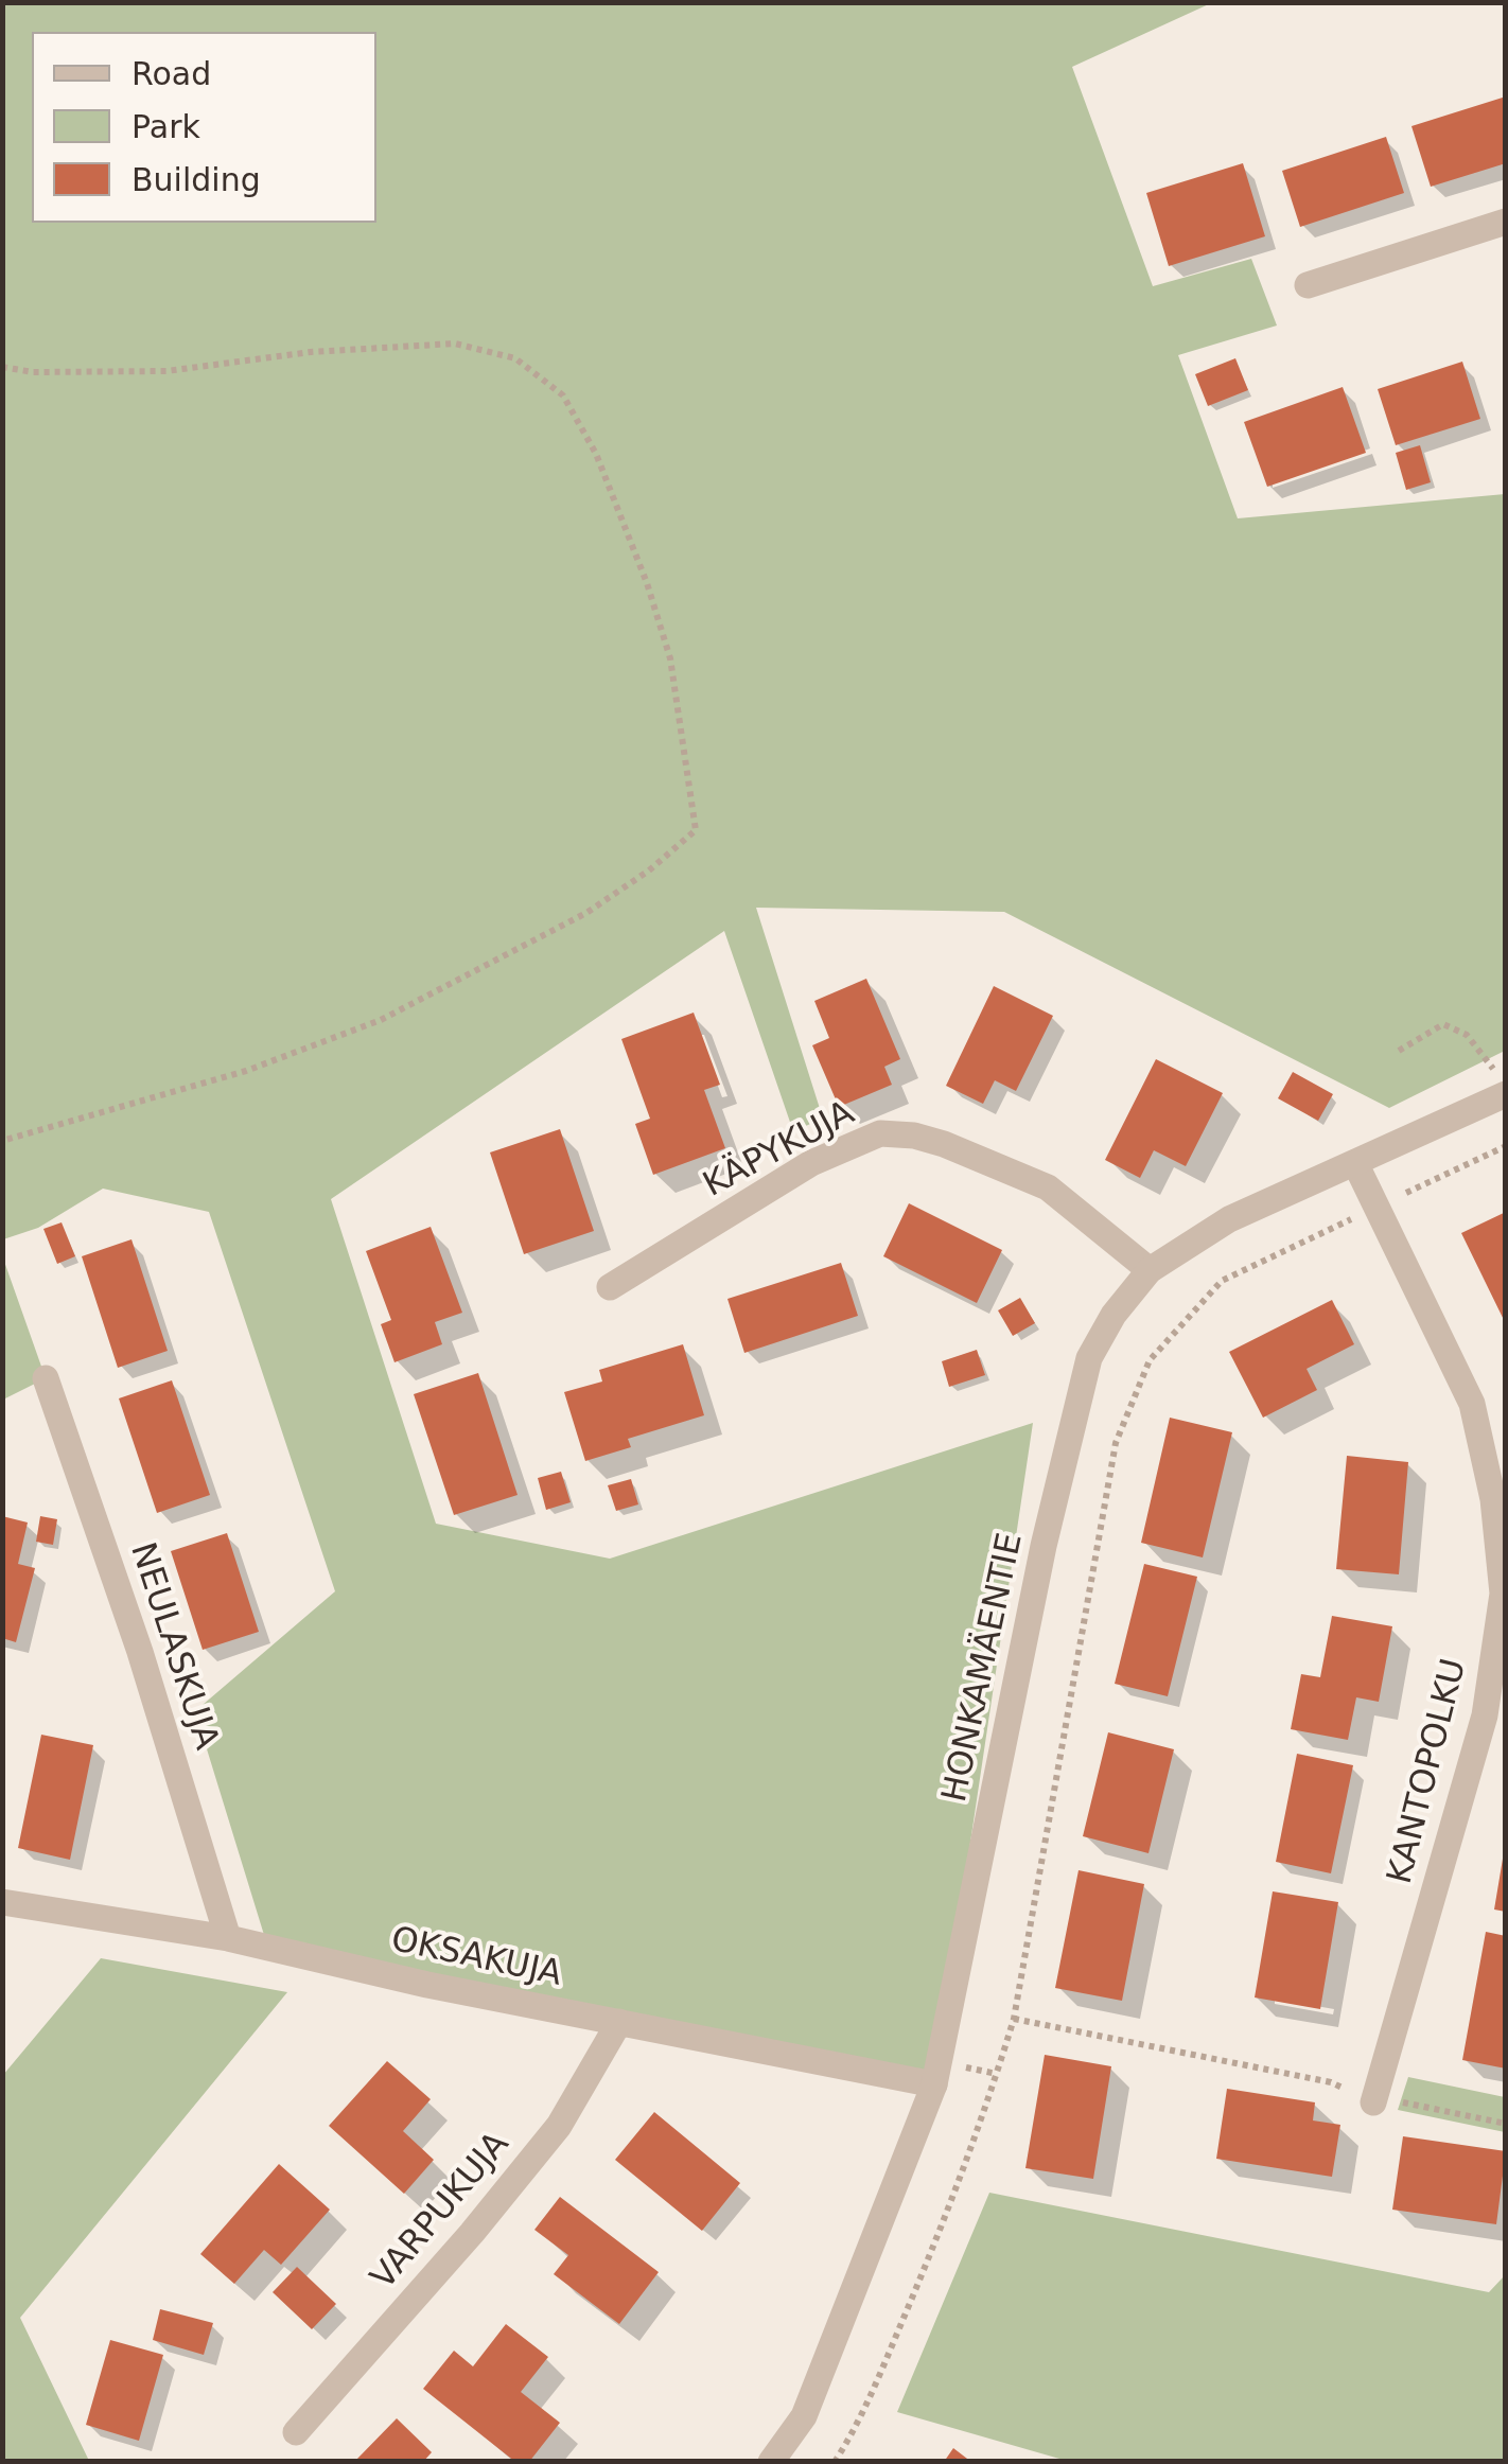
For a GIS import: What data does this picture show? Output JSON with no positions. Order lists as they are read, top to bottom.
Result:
{
  "streets": {
    "street": [
      "KÄPYKUJA",
      "NEULASKUJA",
      "HONKAMÄENTIE",
      "KANTOPOLKU",
      "OKSAKUJA",
      "VARPUKUJA"
    ]
  },
  "crossings": [
    ["KÄPYKUJA", "HONKAMÄENTIE"],
    ["NEULASKUJA", "OKSAKUJA"],
    ["HONKAMÄENTIE", "KANTOPOLKU"],
    ["HONKAMÄENTIE", "OKSAKUJA"],
    ["OKSAKUJA", "VARPUKUJA"]
  ],
  "legend": ["Road", "Park", "Building"]
}
